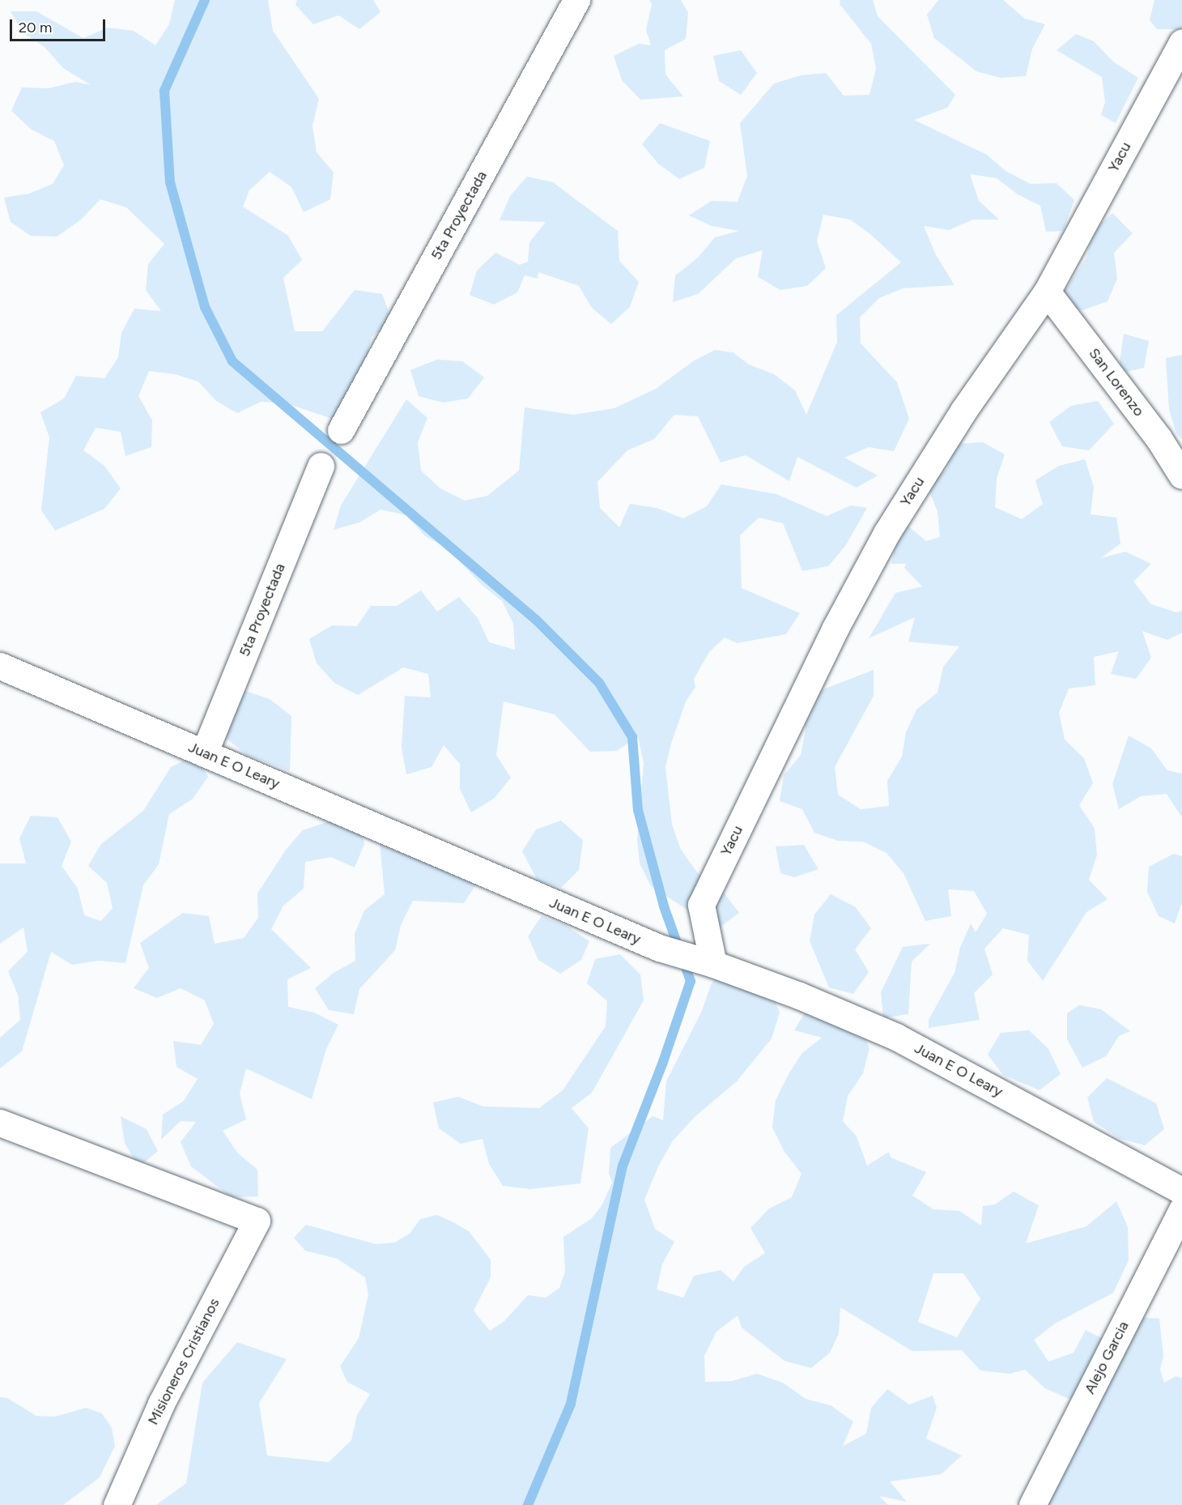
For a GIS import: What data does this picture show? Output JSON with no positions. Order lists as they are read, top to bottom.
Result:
{
  "streets": {
    "street": [
      "Yacu",
      "5ta Proyectada",
      "San Lorenzo",
      "Juan E O Leary",
      "Alejo Garcia",
      "Misioneros Cristianos"
    ]
  },
  "crossings": [
    ["Yacu", "San Lorenzo"],
    ["Yacu", "Juan E O Leary"],
    ["5ta Proyectada", "Juan E O Leary"]
  ],
  "scale_bar": "20 m"
}
